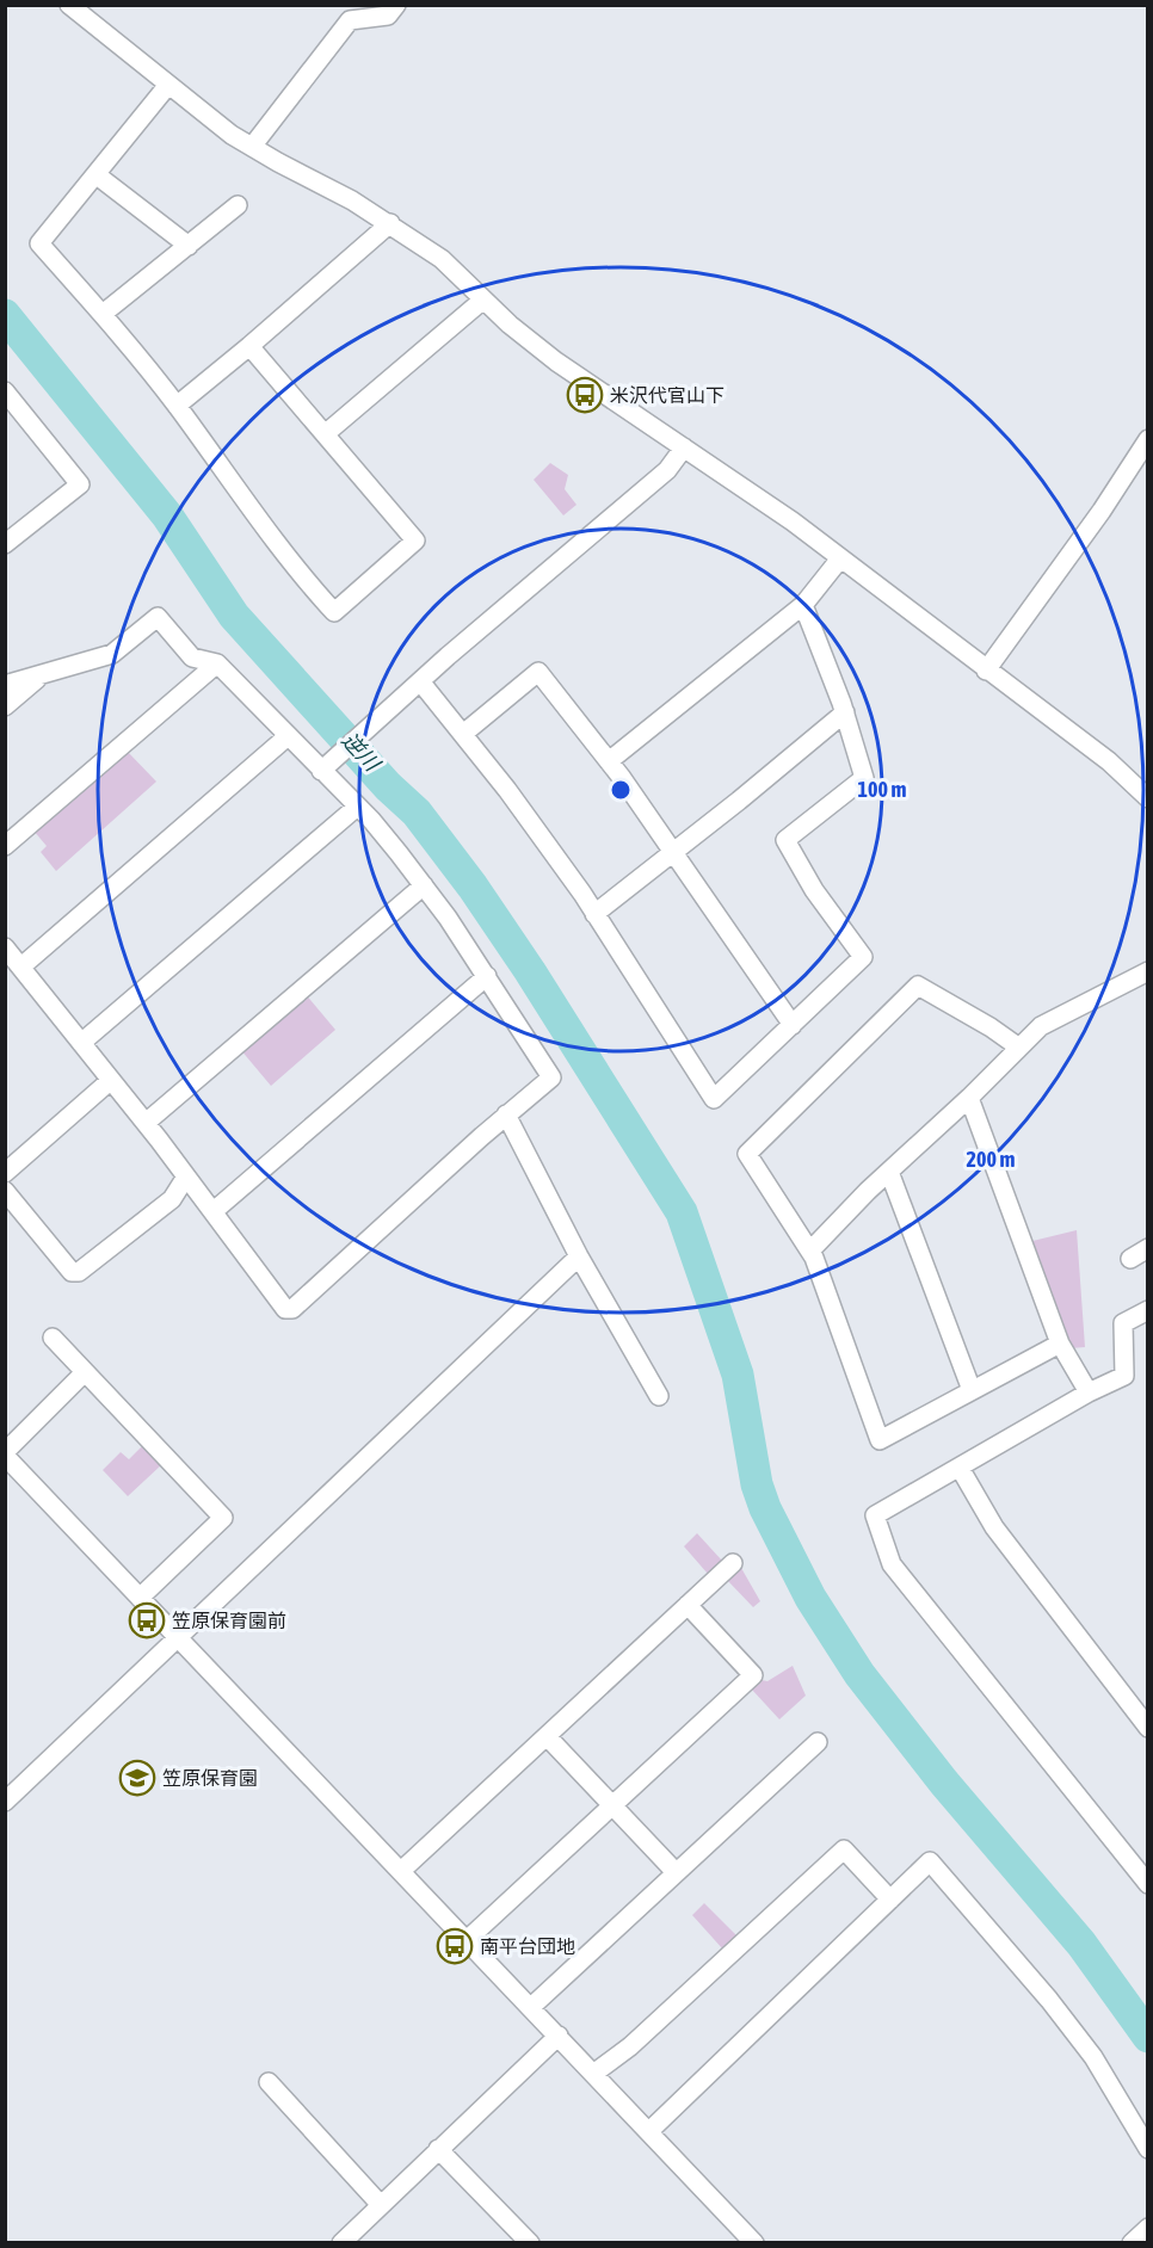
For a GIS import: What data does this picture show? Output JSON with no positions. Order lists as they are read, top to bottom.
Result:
{
  "water": ["逆川"],
  "places": {
    "bus stop": ["米沢代官山下", "笠原保育園前", "南平台団地"],
    "school or university": ["笠原保育園"]
  },
  "rings": ["100 m", "200 m"]
}
